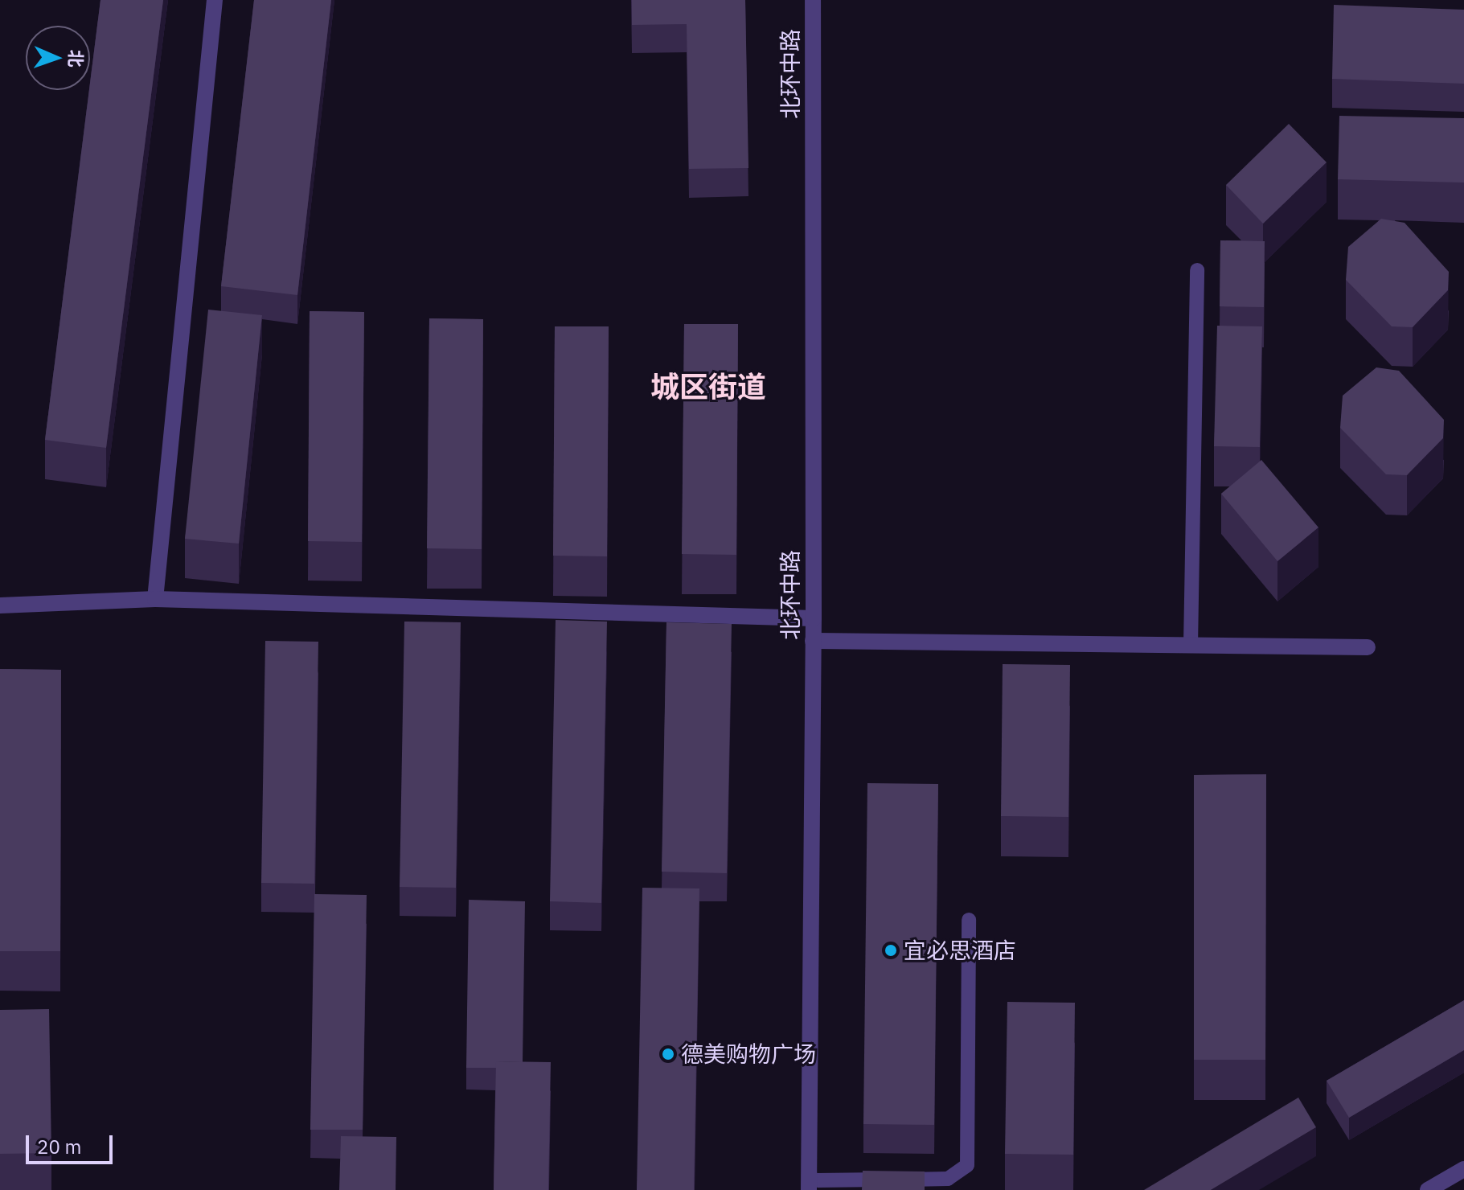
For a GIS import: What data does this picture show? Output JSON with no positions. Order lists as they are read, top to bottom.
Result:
{
  "streets": {
    "street": ["北环中路"]
  },
  "districts": ["城区街道"],
  "places": ["宜必思酒店", "德美购物广场"],
  "scale_bar": "20 m",
  "north": "right"
}
